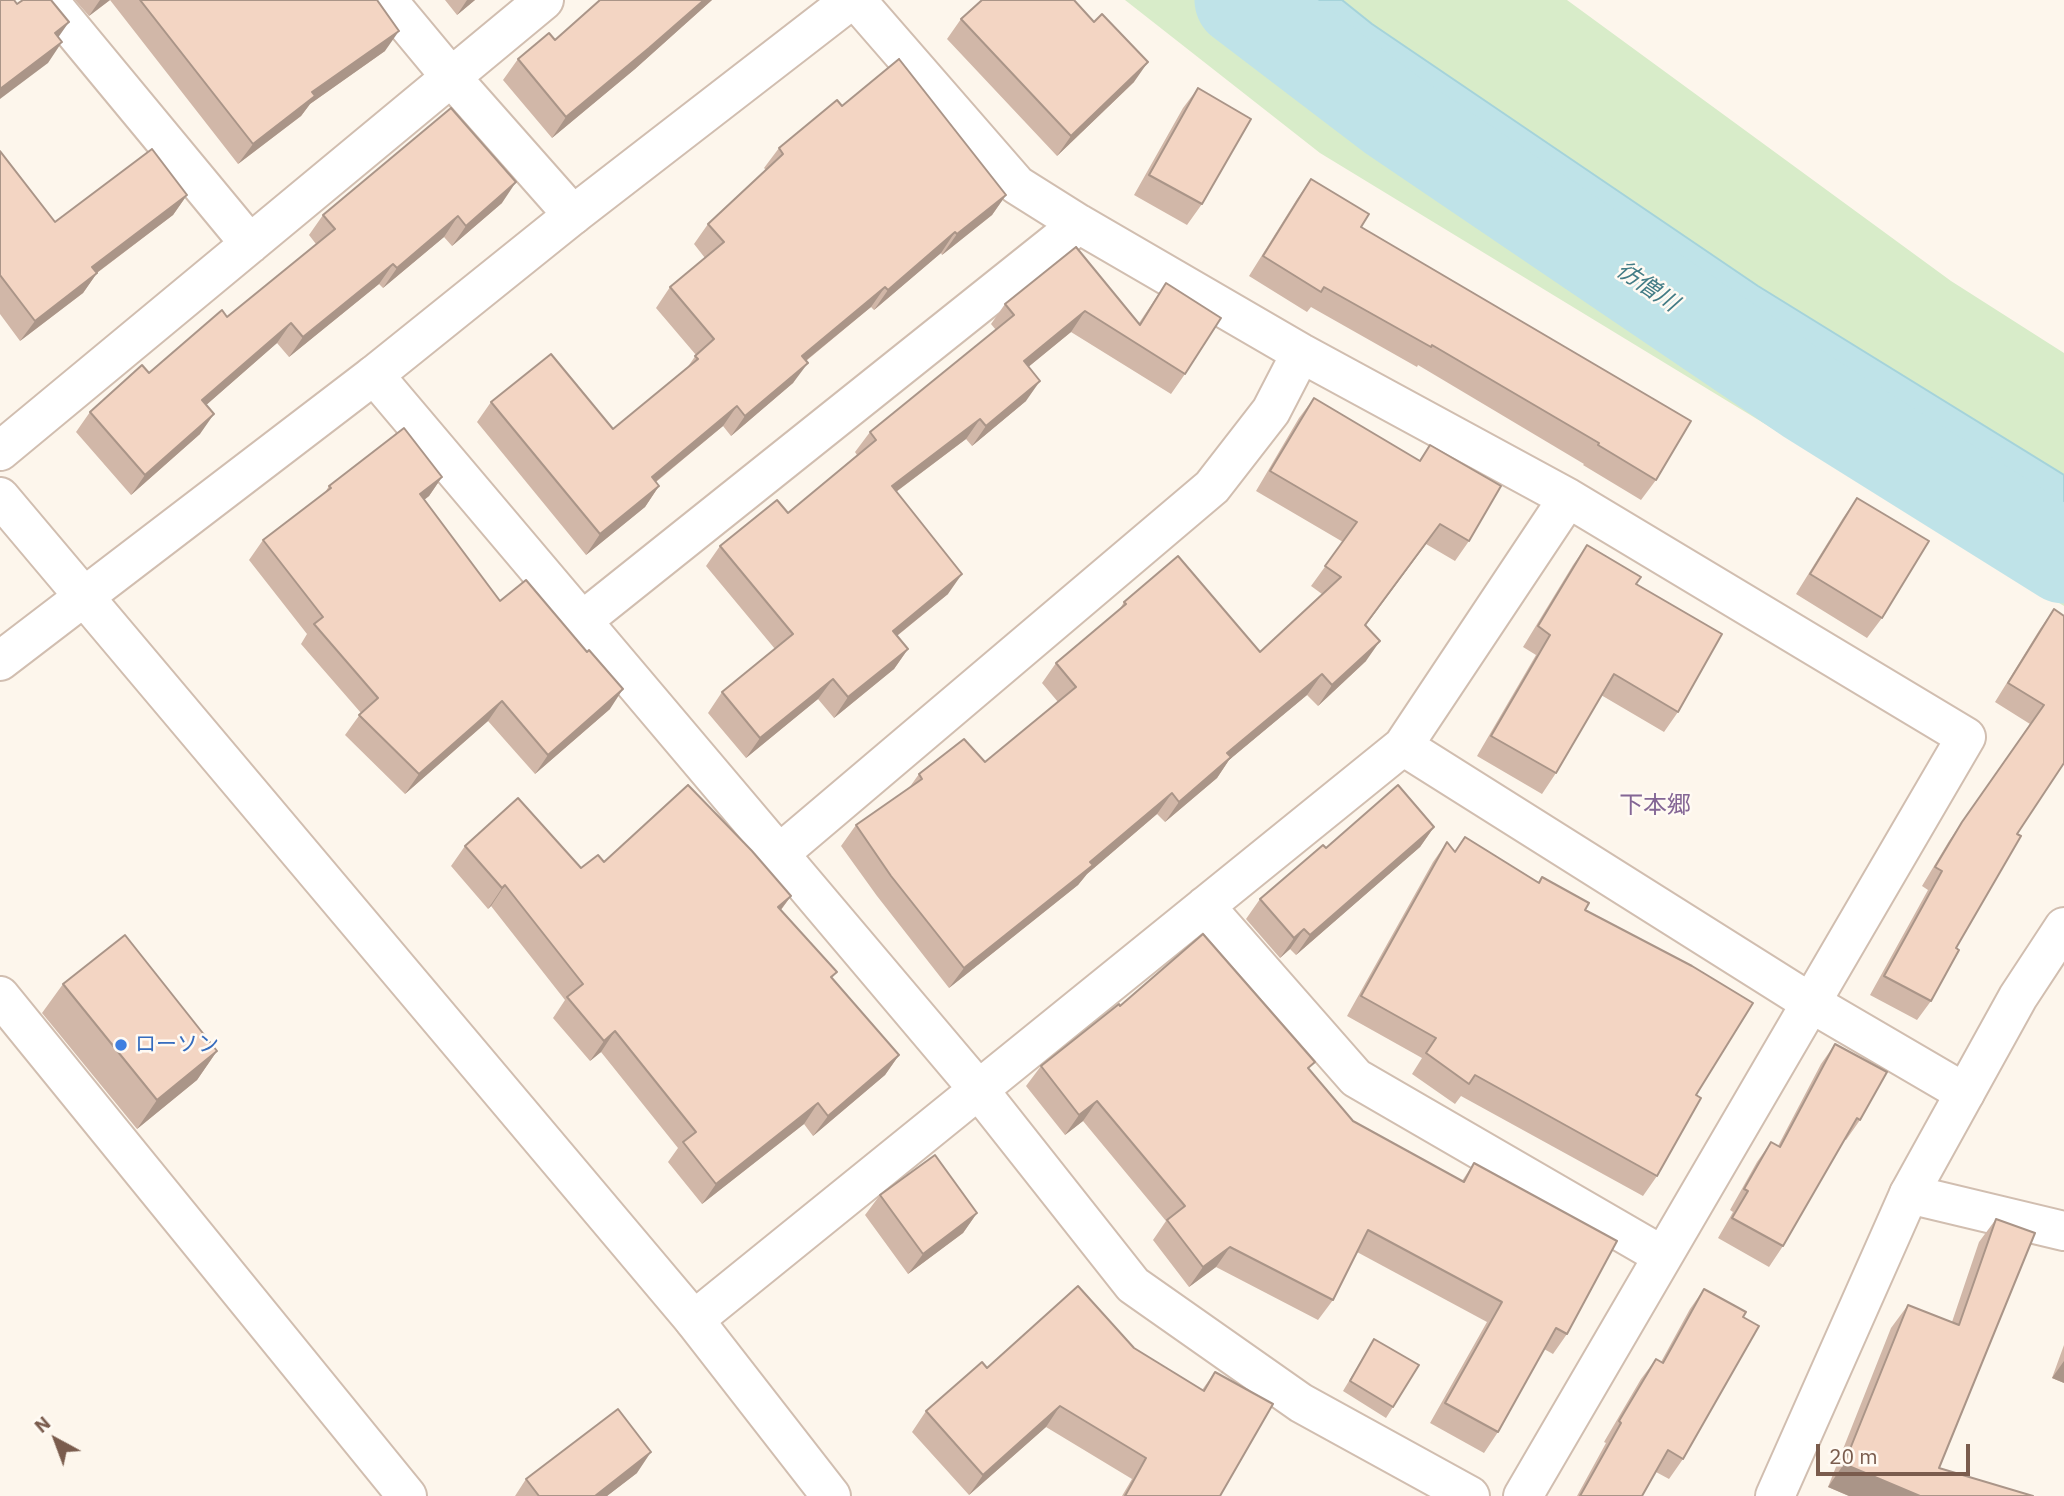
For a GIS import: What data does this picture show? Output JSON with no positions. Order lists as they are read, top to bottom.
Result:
{
  "districts": ["下本郷"],
  "water": ["彷僧川"],
  "places": ["ローソン"],
  "scale_bar": "20 m",
  "north": "top left"
}
